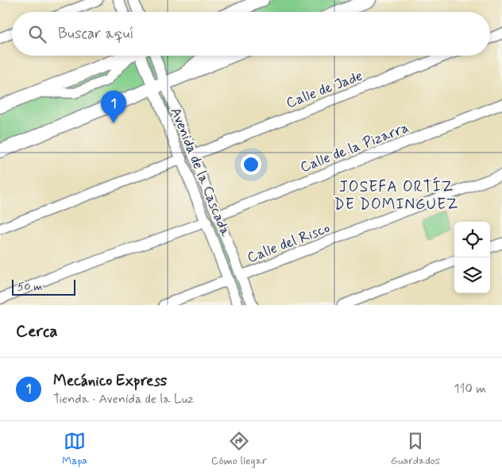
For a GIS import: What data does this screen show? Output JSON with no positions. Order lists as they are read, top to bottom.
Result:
{
  "streets": {
    "street": [
      "Calle de Jade",
      "Calle de la Pizarra",
      "Avenida de la Cascada",
      "Calle del Risco"
    ]
  },
  "crossings": [
    ["Calle de Jade", "Avenida de la Cascada"],
    ["Calle de la Pizarra", "Avenida de la Cascada"],
    ["Avenida de la Cascada", "Calle del Risco"]
  ],
  "districts": ["JOSEFA ORTÍZ DE DOMINGUEZ"],
  "scale_bar": "50 m",
  "page": {
    "search": "Buscar aquí",
    "pins": "1",
    "scale": "50 m",
    "heading": "Cerca",
    "list": [
      {
        "mark": "1",
        "name": "Mecánico Express",
        "note": "Tienda · Avenida de la Luz",
        "value": "110 m"
      }
    ],
    "nav": ["Mapa", "Cómo llegar", "Guardados"]
  }
}
